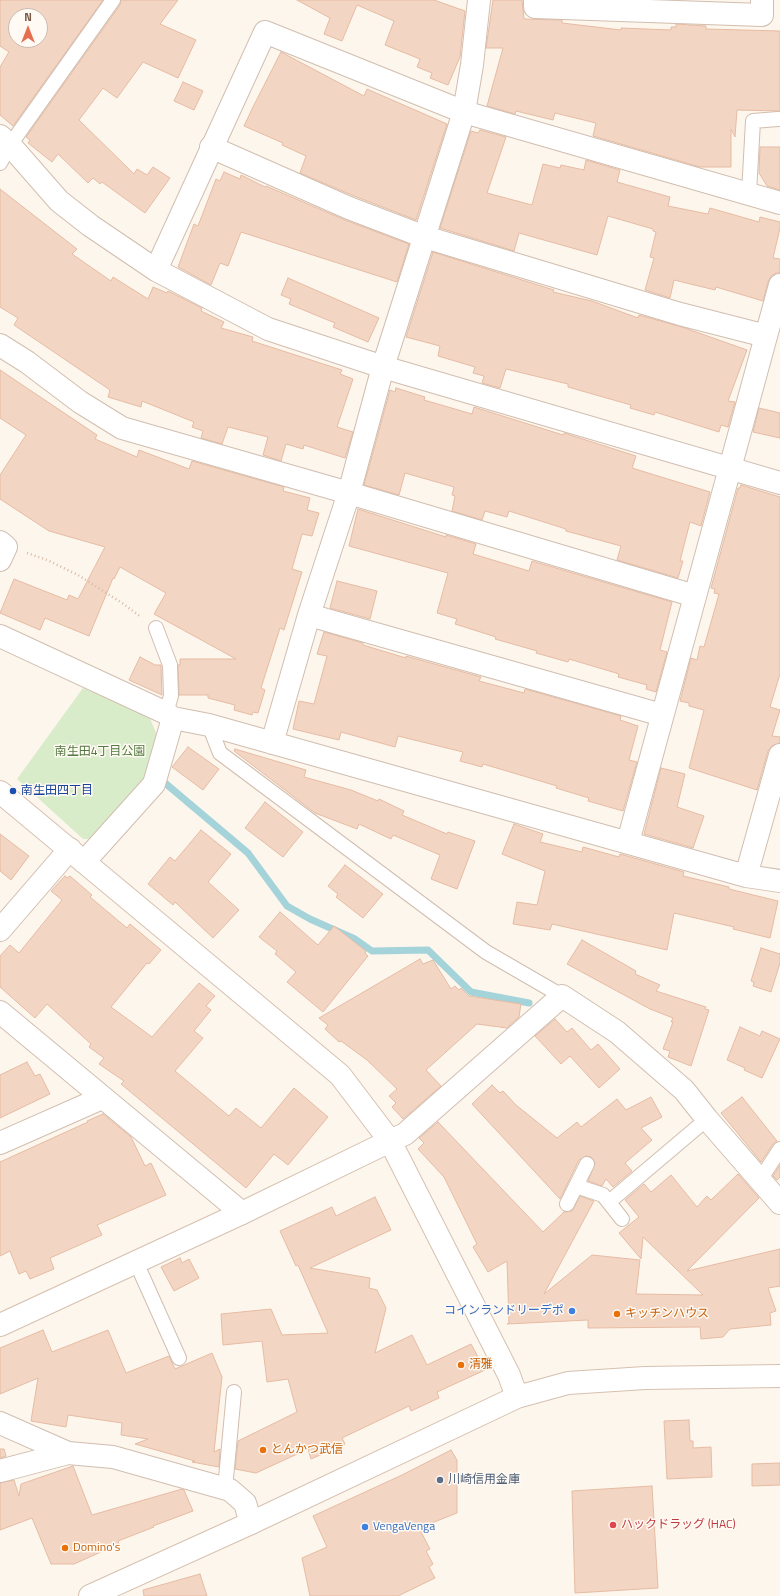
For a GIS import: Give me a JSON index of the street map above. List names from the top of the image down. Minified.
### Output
{"parks":["南生田4丁目公園"],"places":["南生田四丁目","コインランドリーデポ","キッチンハウス","清雅","とんかつ武信","川崎信用金庫","ハックドラッグ (HAC)","VengaVenga","Domino's"],"north":"top"}
